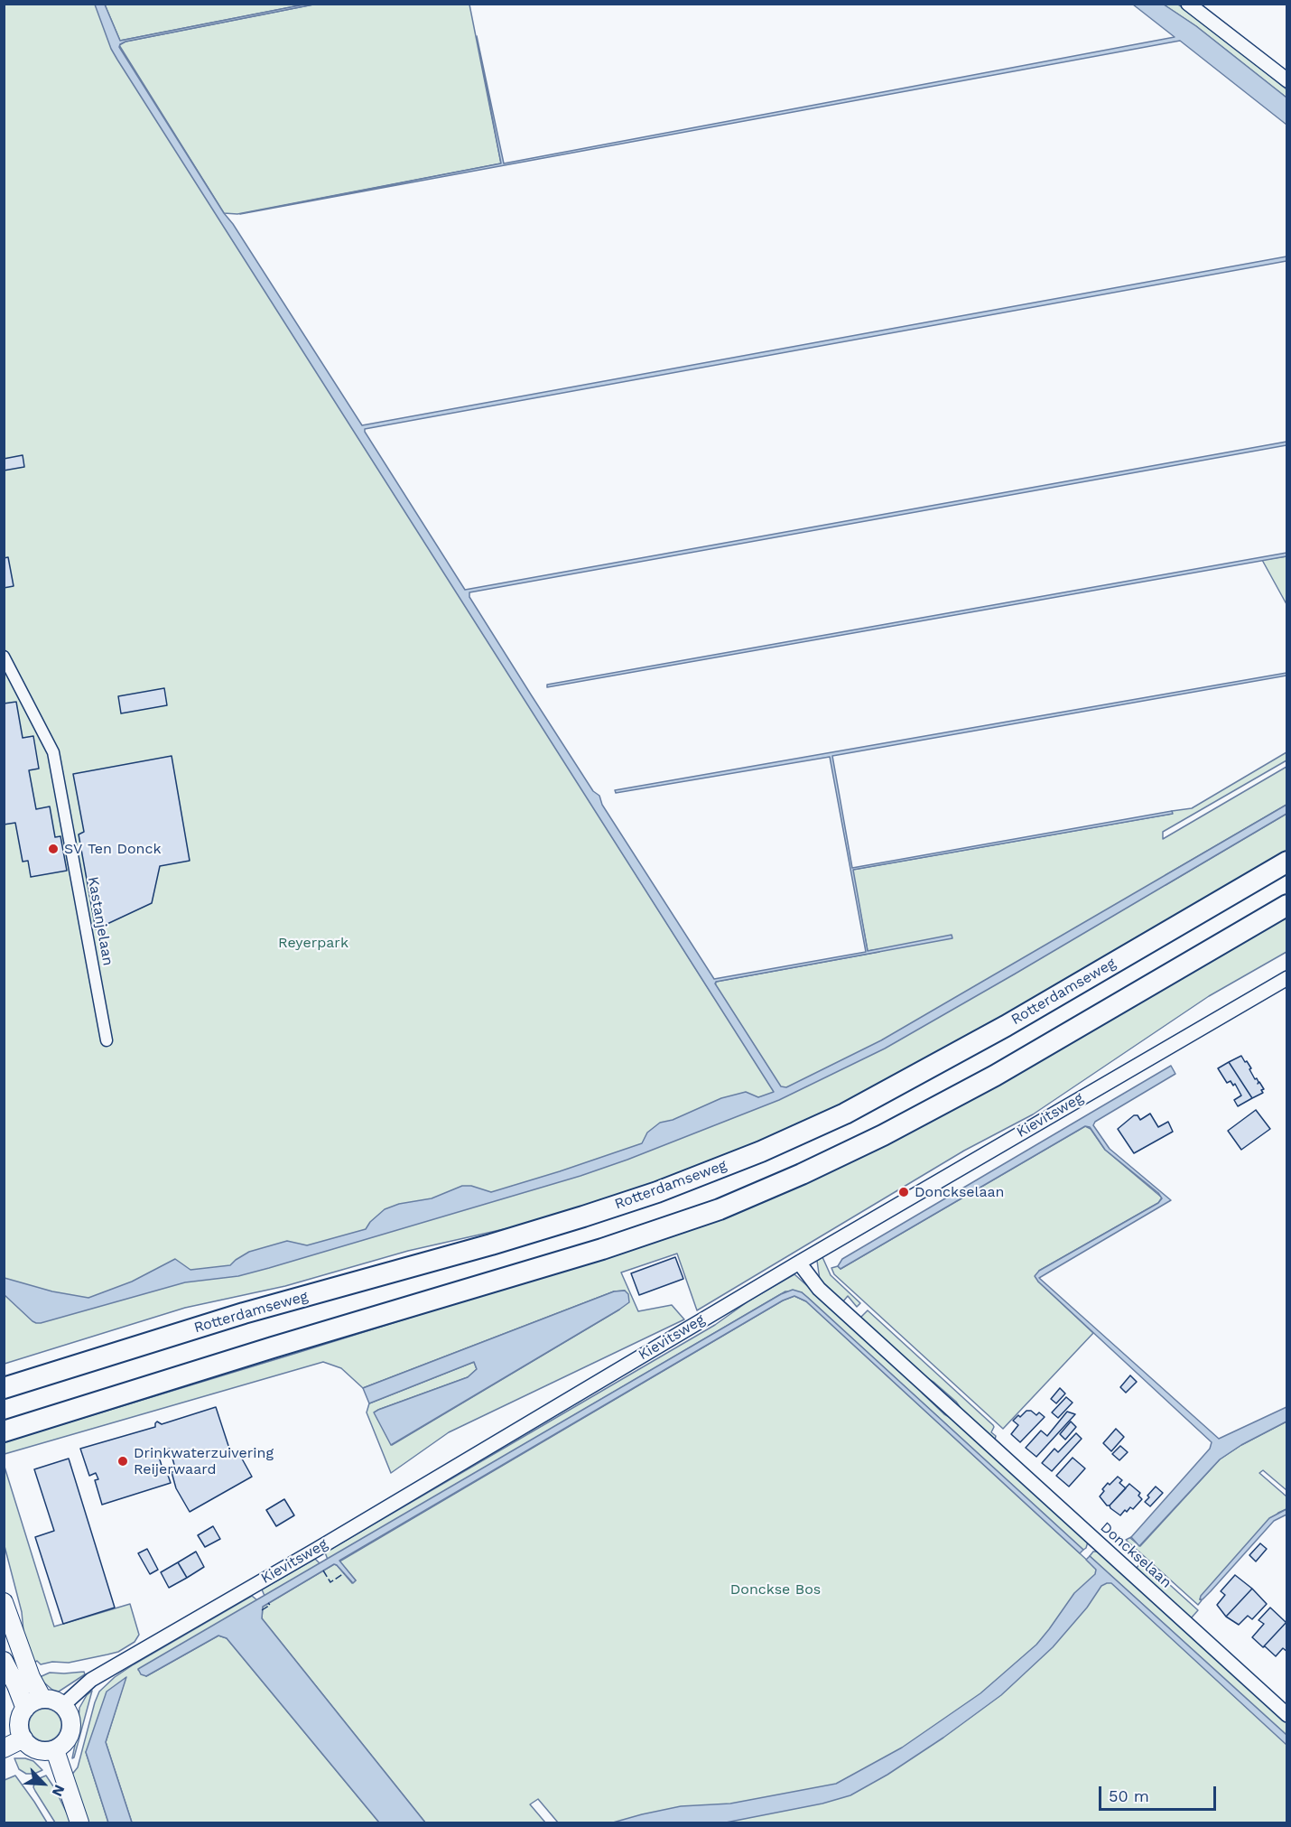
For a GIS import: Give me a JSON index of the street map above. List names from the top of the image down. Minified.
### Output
{"streets":{"main road":["Rotterdamseweg"],"street":["Kastanjelaan","Kievitsweg","Donckselaan"]},"crossings":[["Kievitsweg","Donckselaan"]],"parks":["Reyerpark","Donckse Bos"],"places":["SV Ten Donck","Donckselaan","Drinkwaterzuivering Reijerwaard"],"scale_bar":"50 m","north":"bottom right"}
